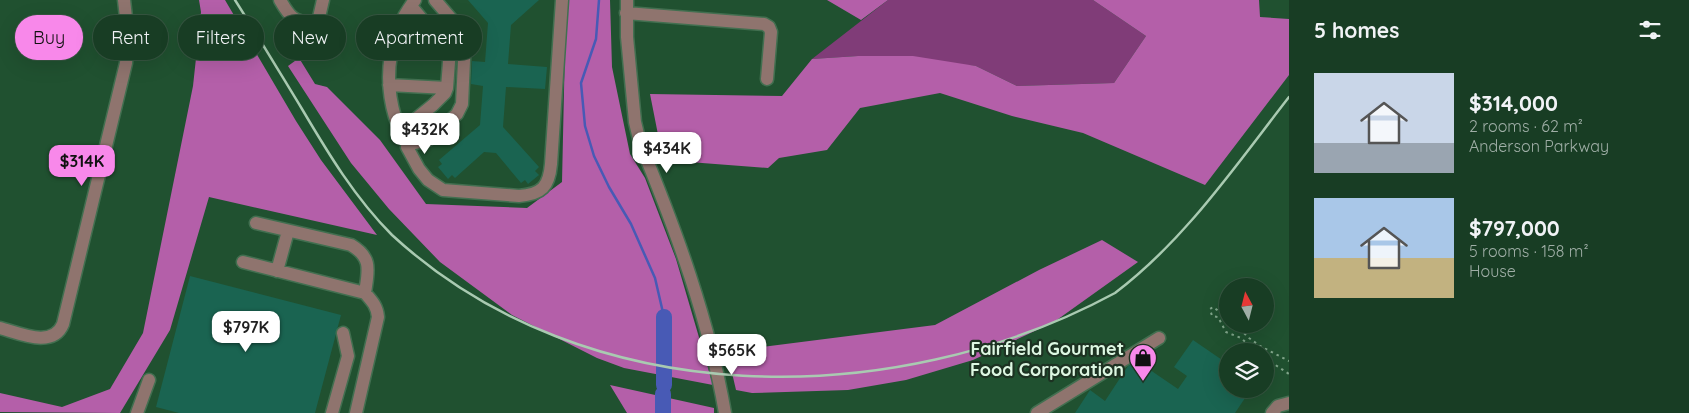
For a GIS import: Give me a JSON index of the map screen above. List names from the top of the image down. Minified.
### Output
{"places":{"shop":["Fairfield Gourmet Food Corporation"]},"north":"top","page":{"heading":"5 homes","chip":["Buy","Rent","Filters","New","Apartment"],"list":[{"name":"$314,000","note":"2 rooms · 62 m² · Anderson Parkway"},{"name":"$797,000","note":"5 rooms · 158 m² · House"}],"price":["$432K","$434K","$314K","$797K","$565K"]}}
